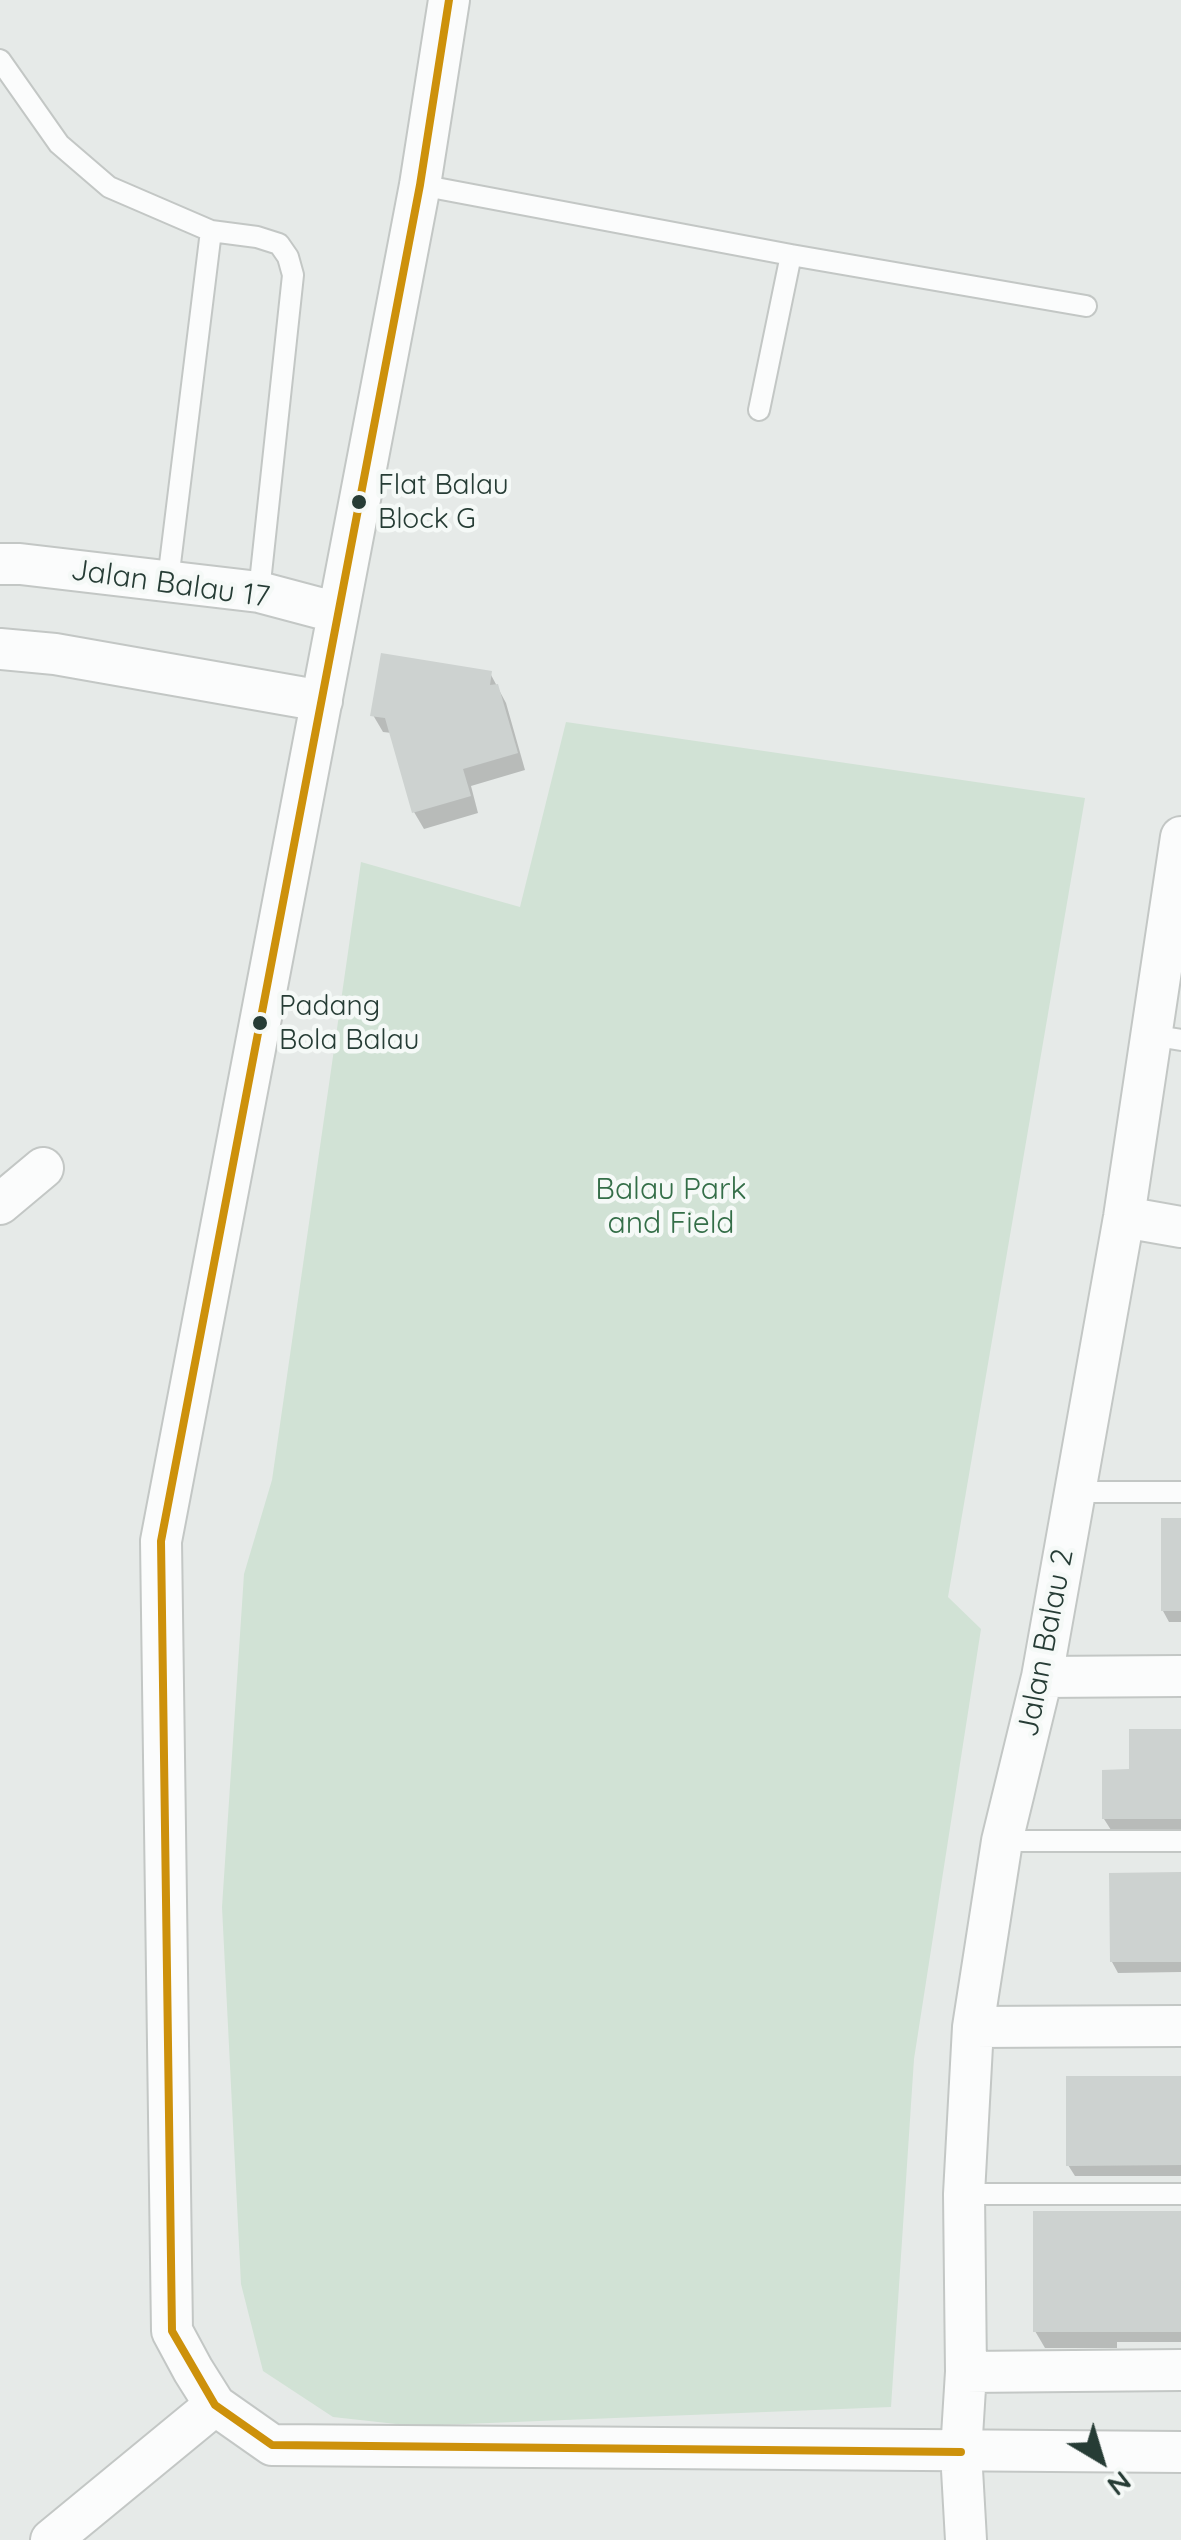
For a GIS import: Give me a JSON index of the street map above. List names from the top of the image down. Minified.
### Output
{"streets":{"street":["Jalan Balau 17","Jalan Balau 2"]},"parks":["Balau Park and Field"],"places":["Flat Balau Block G","Padang Bola Balau"],"north":"bottom right"}
